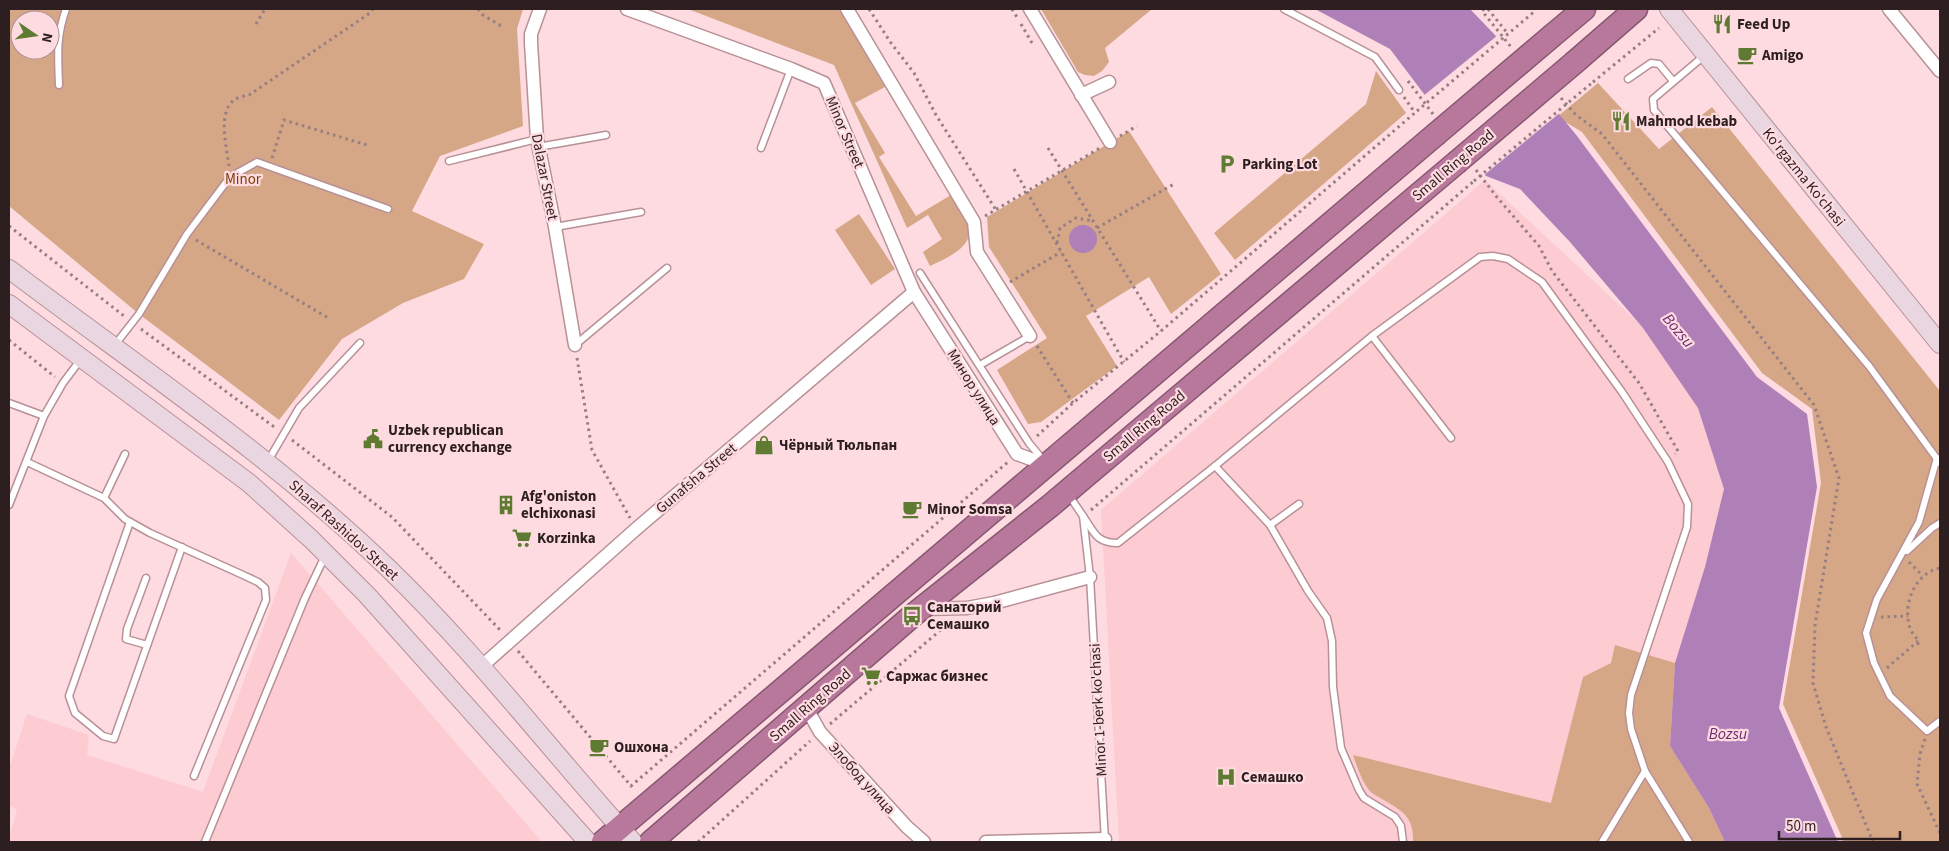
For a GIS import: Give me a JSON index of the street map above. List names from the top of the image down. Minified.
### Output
{"streets":{"highway":["Small Ring Road"],"main road":["Ko'rgazma Ko'chasi","Sharaf Rashidov Street"],"street":["Minor Street","Dalazar Street","Минор улица","Gunafsha Street","Элобод улица"],"lane":["Minor 1-berk ko'chasi"]},"crossings":[["Minor Street","Минор улица"],["Minor Street","Gunafsha Street"],["Small Ring Road","Минор улица"],["Small Ring Road","Sharaf Rashidov Street"],["Small Ring Road","Minor 1-berk ko'chasi"],["Small Ring Road","Элобод улица"],["Минор улица","Gunafsha Street"],["Gunafsha Street","Sharaf Rashidov Street"]],"water":["Bozsu"],"parks":["Minor"],"places":{"restaurant":["Feed Up","Mahmod kebab"],"cafe":["Amigo","Minor Somsa","Ошхона"],"parking":["Parking Lot"],"public building":["Uzbek republican currency exchange"],"shop":["Чёрный Тюльпан"],"building":["Afg'oniston elchixonasi"],"supermarket":["Korzinka","Саржас бизнес"],"bus stop":["Санаторий Семашко"],"hospital":["Семашко"]},"scale_bar":"50 m","north":"right"}
